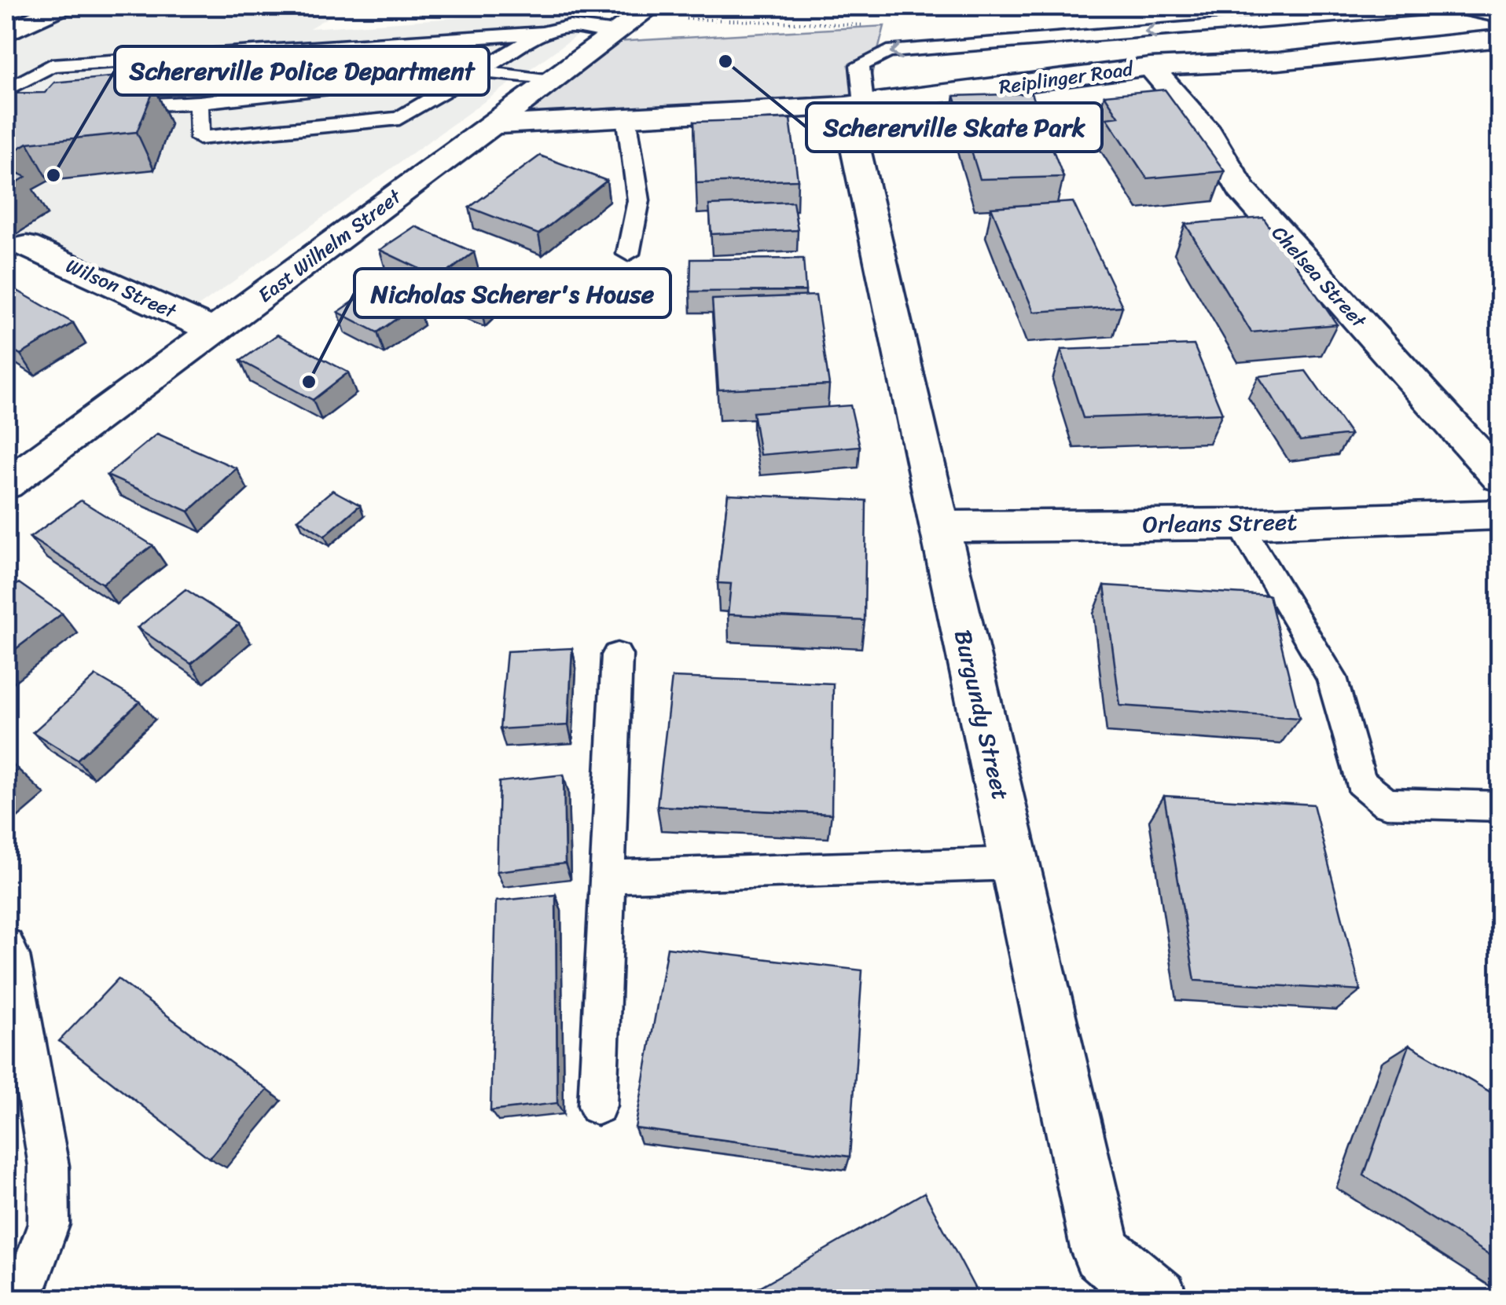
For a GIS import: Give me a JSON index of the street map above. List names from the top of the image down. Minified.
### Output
{"streets":{"street":["Reiplinger Road","East Wilhelm Street","Chelsea Street","Wilson Street","Orleans Street","Burgundy Street"]},"crossings":[["Reiplinger Road","East Wilhelm Street"],["Reiplinger Road","Chelsea Street"],["Reiplinger Road","Burgundy Street"],["East Wilhelm Street","Wilson Street"],["Orleans Street","Burgundy Street"]],"places":["Schererville Skate Park","Schererville Police Department","Nicholas Scherer's House"]}
